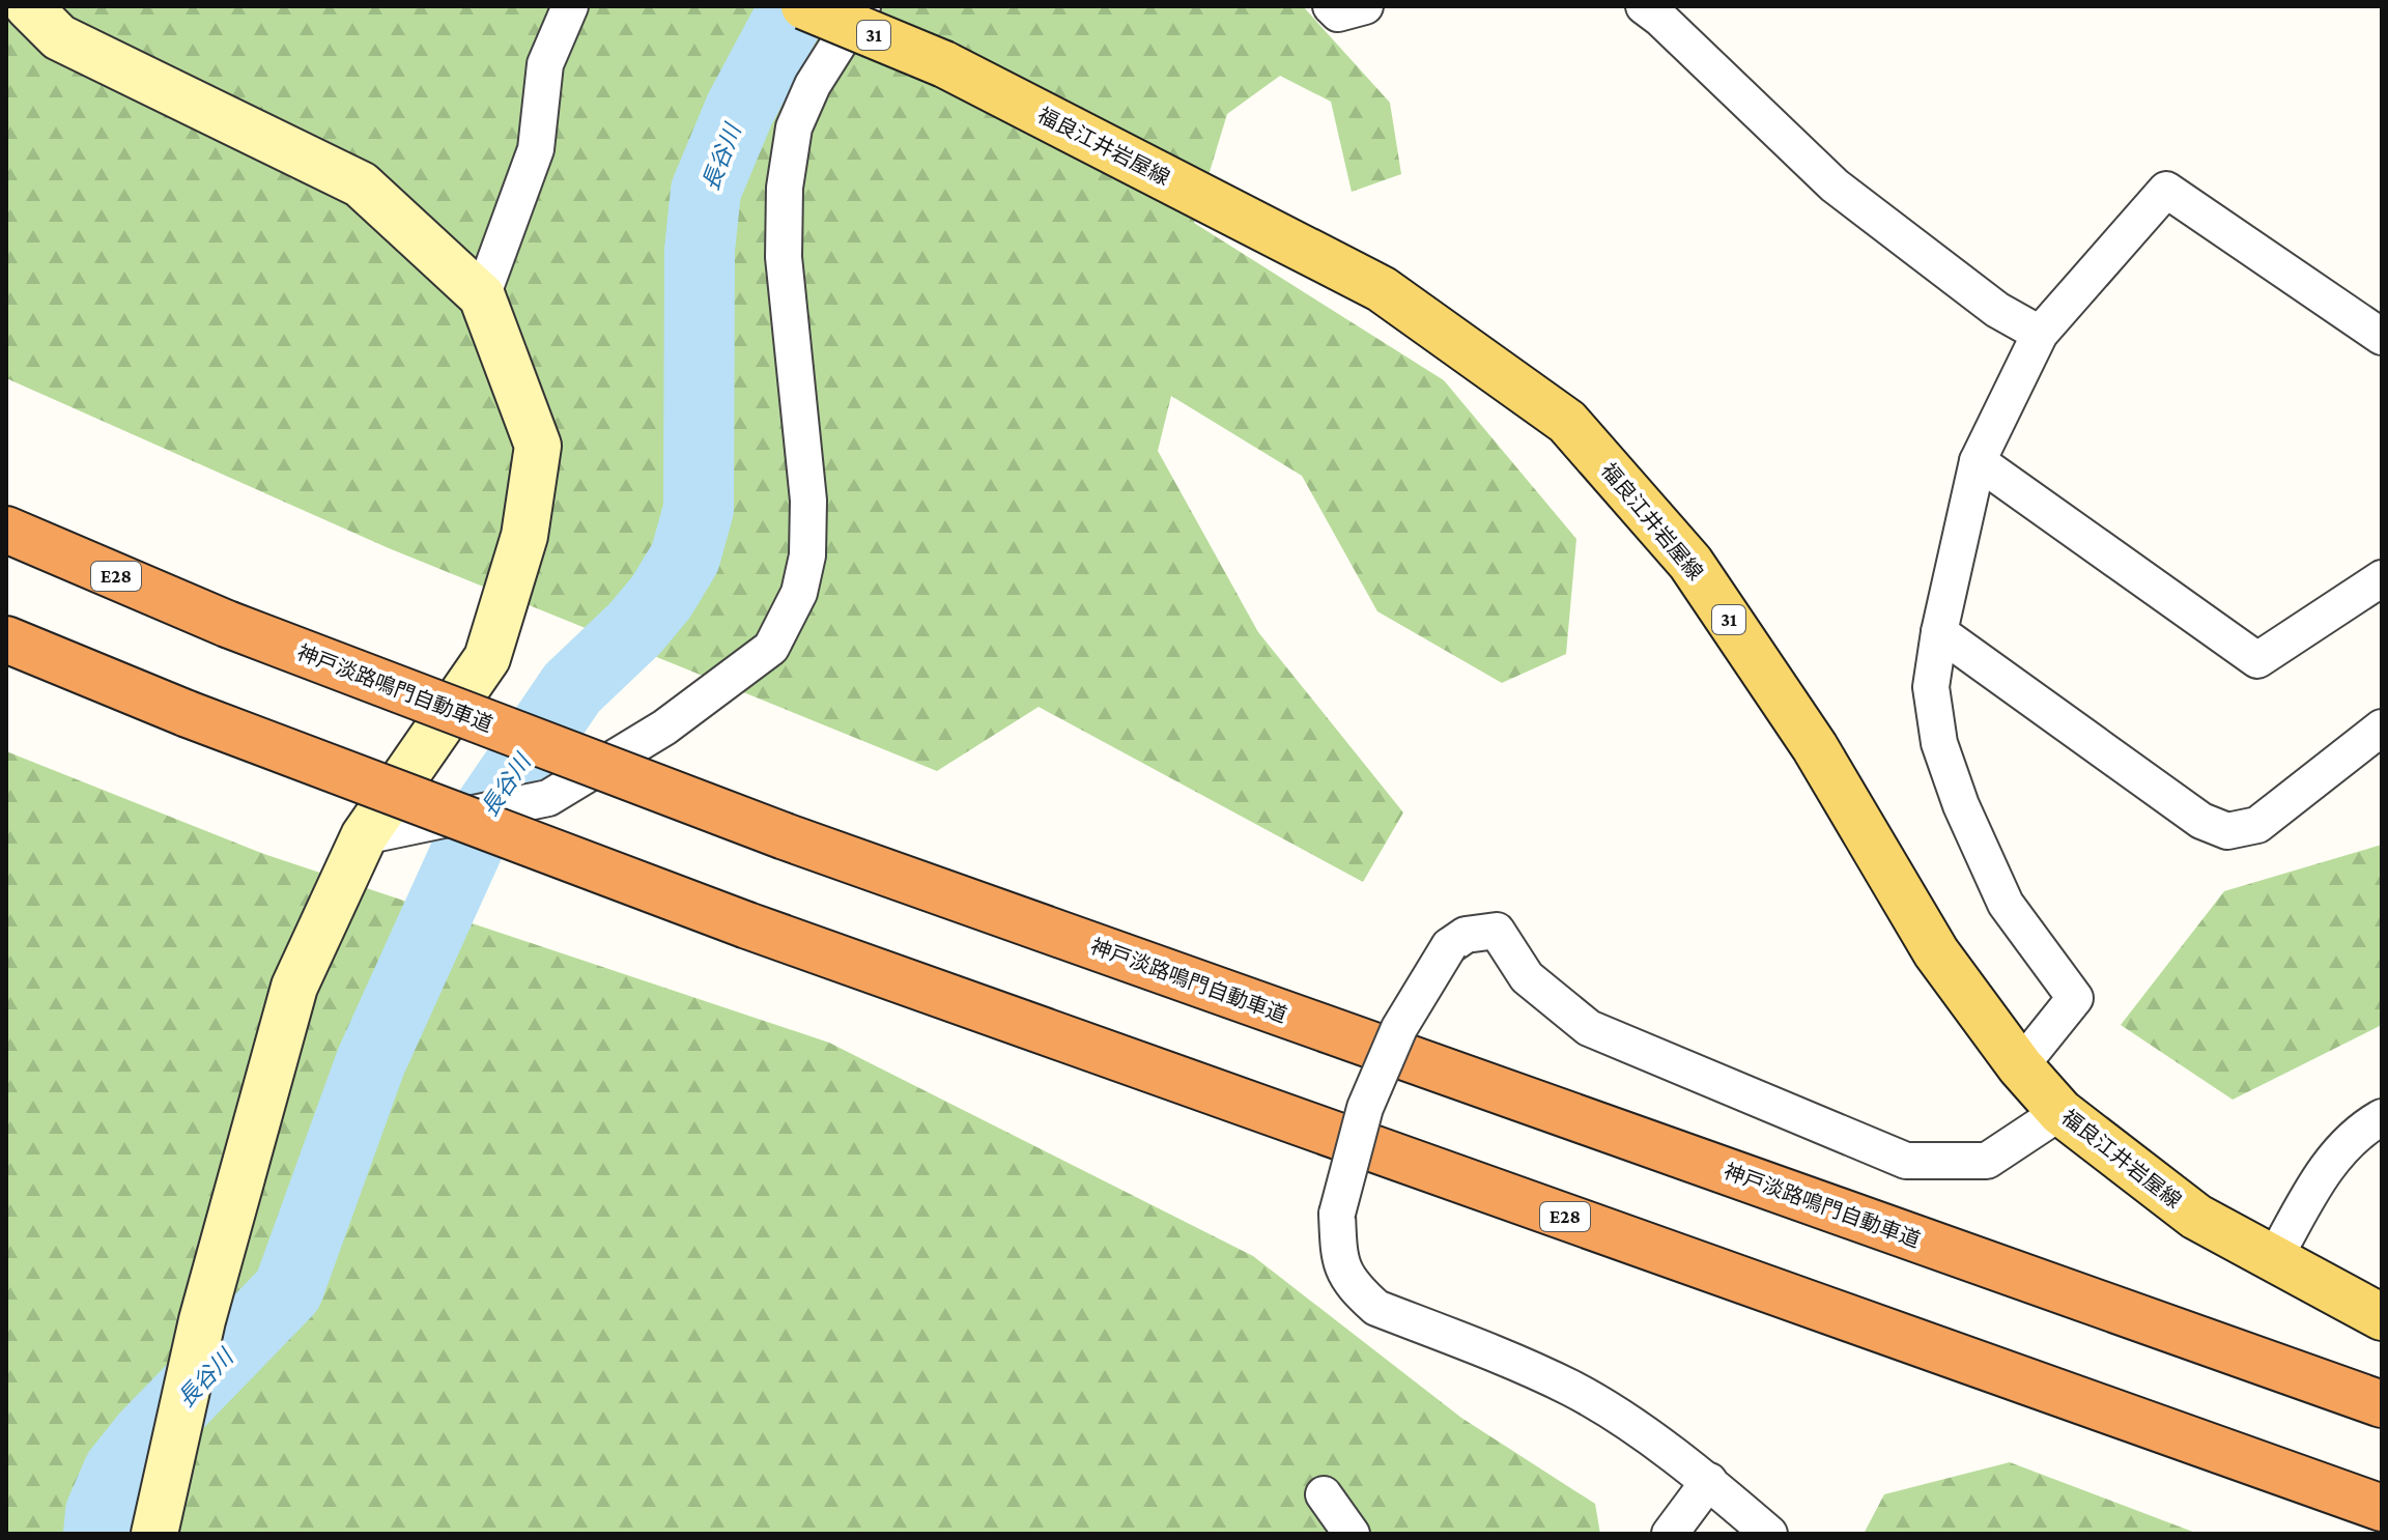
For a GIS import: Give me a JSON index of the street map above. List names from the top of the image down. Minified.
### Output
{"streets":{"highway":["E28","神戸淡路鳴門自動車道"],"main road":["31","福良江井岩屋線"]},"water":["長谷川"]}
